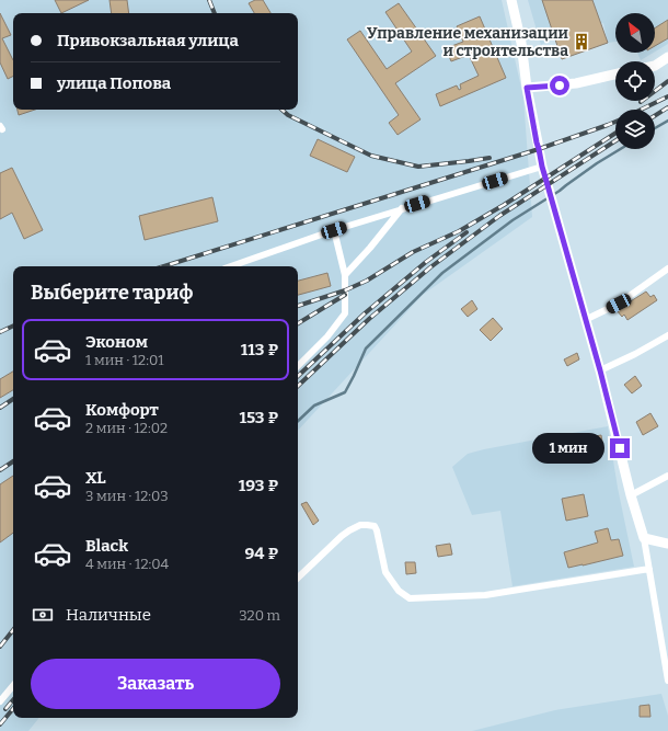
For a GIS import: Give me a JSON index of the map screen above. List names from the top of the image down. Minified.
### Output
{"places":{"building":["Управление механизации и строительства"]},"north":"top left","page":{"banner":["Привокзальная улица","улица Попова"],"heading":"Выберите тариф","list":[{"name":"Эконом","note":"1 мин · 12:01","value":"113 ₽"},{"name":"Комфорт","note":"2 мин · 12:02","value":"153 ₽"},{"name":"XL","note":"3 мин · 12:03","value":"193 ₽"},{"name":"Black","note":"4 мин · 12:04","value":"94 ₽"}],"bubble":"1 мин","pay":["Наличные","320 m"],"buttons":"Заказать"}}
